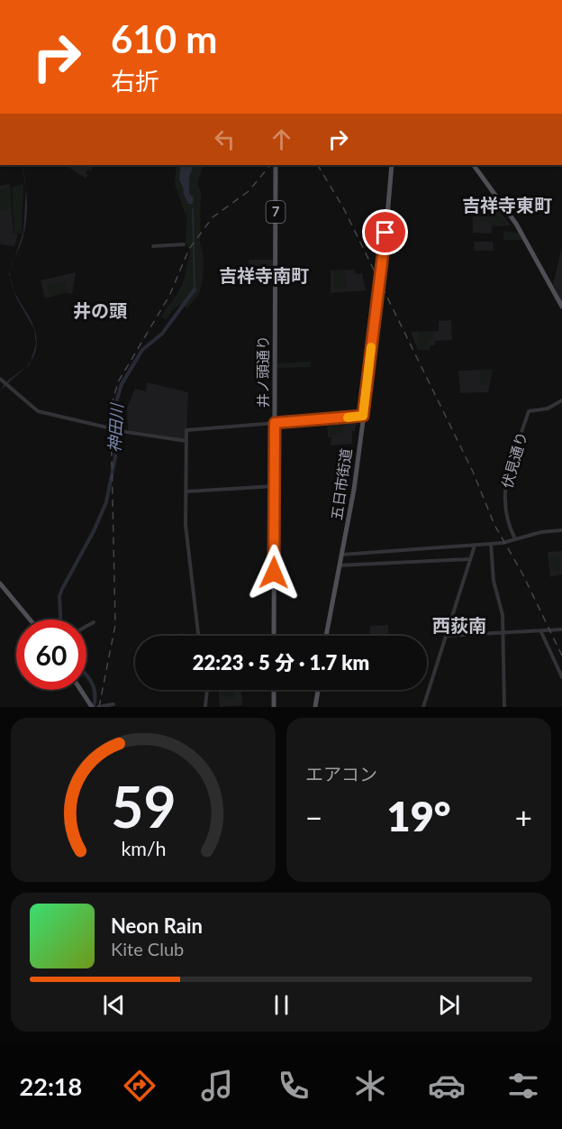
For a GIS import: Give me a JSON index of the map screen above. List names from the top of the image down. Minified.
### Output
{"streets":{"main road":["7","井ノ頭通り","五日市街道"],"street":["伏見通り"]},"districts":["吉祥寺東町","吉祥寺南町","井の頭","西荻南"],"water":["神田川"],"page":{"turn":["610 m","右折"],"limit":"60","trip":"22:23 · 5 分 · 1.7 km","tile":"エアコン","heat":["−","19°","+"],"song":["Neon Rain","Kite Club"],"tabs":"22:18","gauge":["59","km/h"]}}
